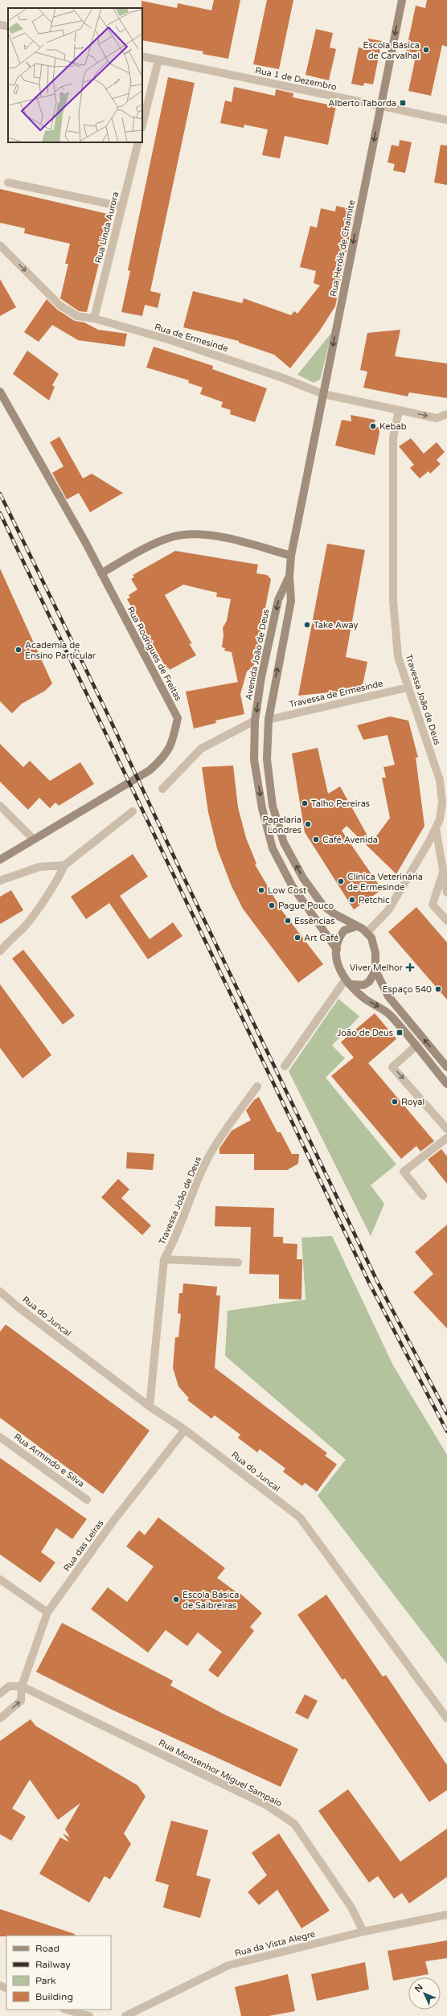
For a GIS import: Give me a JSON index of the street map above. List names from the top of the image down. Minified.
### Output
{"streets":{"main road":["Rua Heróis de Chaimite","Rua Rodrigues de Freitas","Avenida João de Deus"],"street":["Rua 1 de Dezembro","Rua Linda Aurora","Rua de Ermesinde","Travessa de Ermesinde","Travessa João de Deus","Rua do Juncal","Rua Armindo e Silva","Rua das Leiras","Rua Monsenhor Miguel Sampaio","Rua da Vista Alegre"]},"crossings":[["Rua 1 de Dezembro","Rua Heróis de Chaimite"],["Rua Linda Aurora","Rua de Ermesinde"],["Rua Heróis de Chaimite","Rua de Ermesinde"],["Rua Heróis de Chaimite","Avenida João de Deus"],["Rua de Ermesinde","Avenida João de Deus"],["Rua de Ermesinde","Travessa João de Deus"],["Avenida João de Deus","Travessa de Ermesinde"],["Avenida João de Deus","Travessa João de Deus"],["Travessa de Ermesinde","Travessa João de Deus"],["Travessa João de Deus","Rua do Juncal"],["Rua do Juncal","Rua das Leiras"],["Rua das Leiras","Rua Monsenhor Miguel Sampaio"],["Rua Monsenhor Miguel Sampaio","Rua da Vista Alegre"]],"one_way":["Rua Heróis de Chaimite"],"places":{"other":["Escola Básica de Carvalhal","Kebab","Take Away","Academia de Ensino Particular","Talho Pereiras","Papelaria Londres","Café Avenida","Clínica Veterinária de Ermesinde","Low Cost","Petchic","Pague Pouco","Essências","Art Café","Espaço 540","Royal","Escola Básica de Saibreiras"],"transit":["Alberto Taborda","João de Deus"],"health":["Viver Melhor"]},"legend":["Road","Railway","Park","Building"],"north":"top left"}
